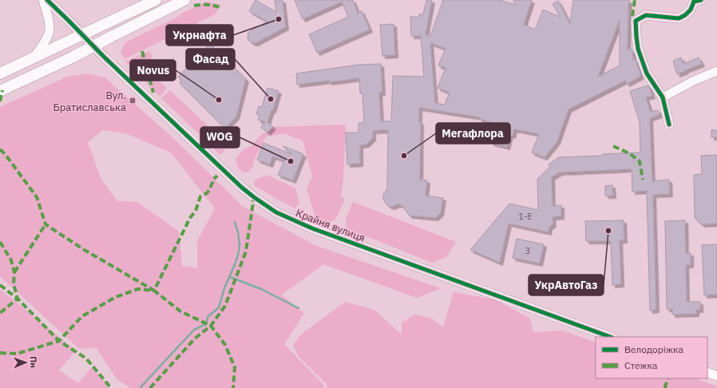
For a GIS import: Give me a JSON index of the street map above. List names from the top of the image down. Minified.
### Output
{"streets":{"street":["Крайня вулиця"]},"places":{"other":["Укрнафта","Фасад","Novus","Мегафлора","WOG","УкрАвтоГаз"],"transit":["Вул. Братиславська"]},"house_numbers":["1-Е","3"],"legend":["Велодоріжка","Стежка"],"north":"right"}
